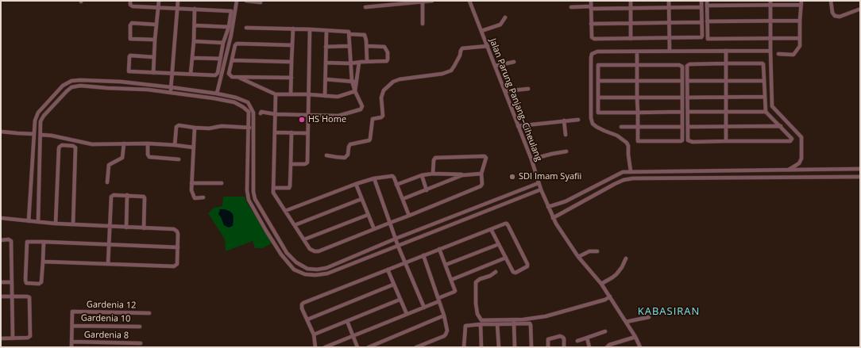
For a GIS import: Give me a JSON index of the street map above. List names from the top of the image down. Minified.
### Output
{"streets":{"street":["Jalan Parung Panjang–Ciheulang","Gardenia 12","Gardenia 10","Gardenia 8"]},"crossings":[["Gardenia 12","Gardenia 10"]],"districts":["KABASIRAN"],"places":["HS Home","SDI Imam Syafii"]}
